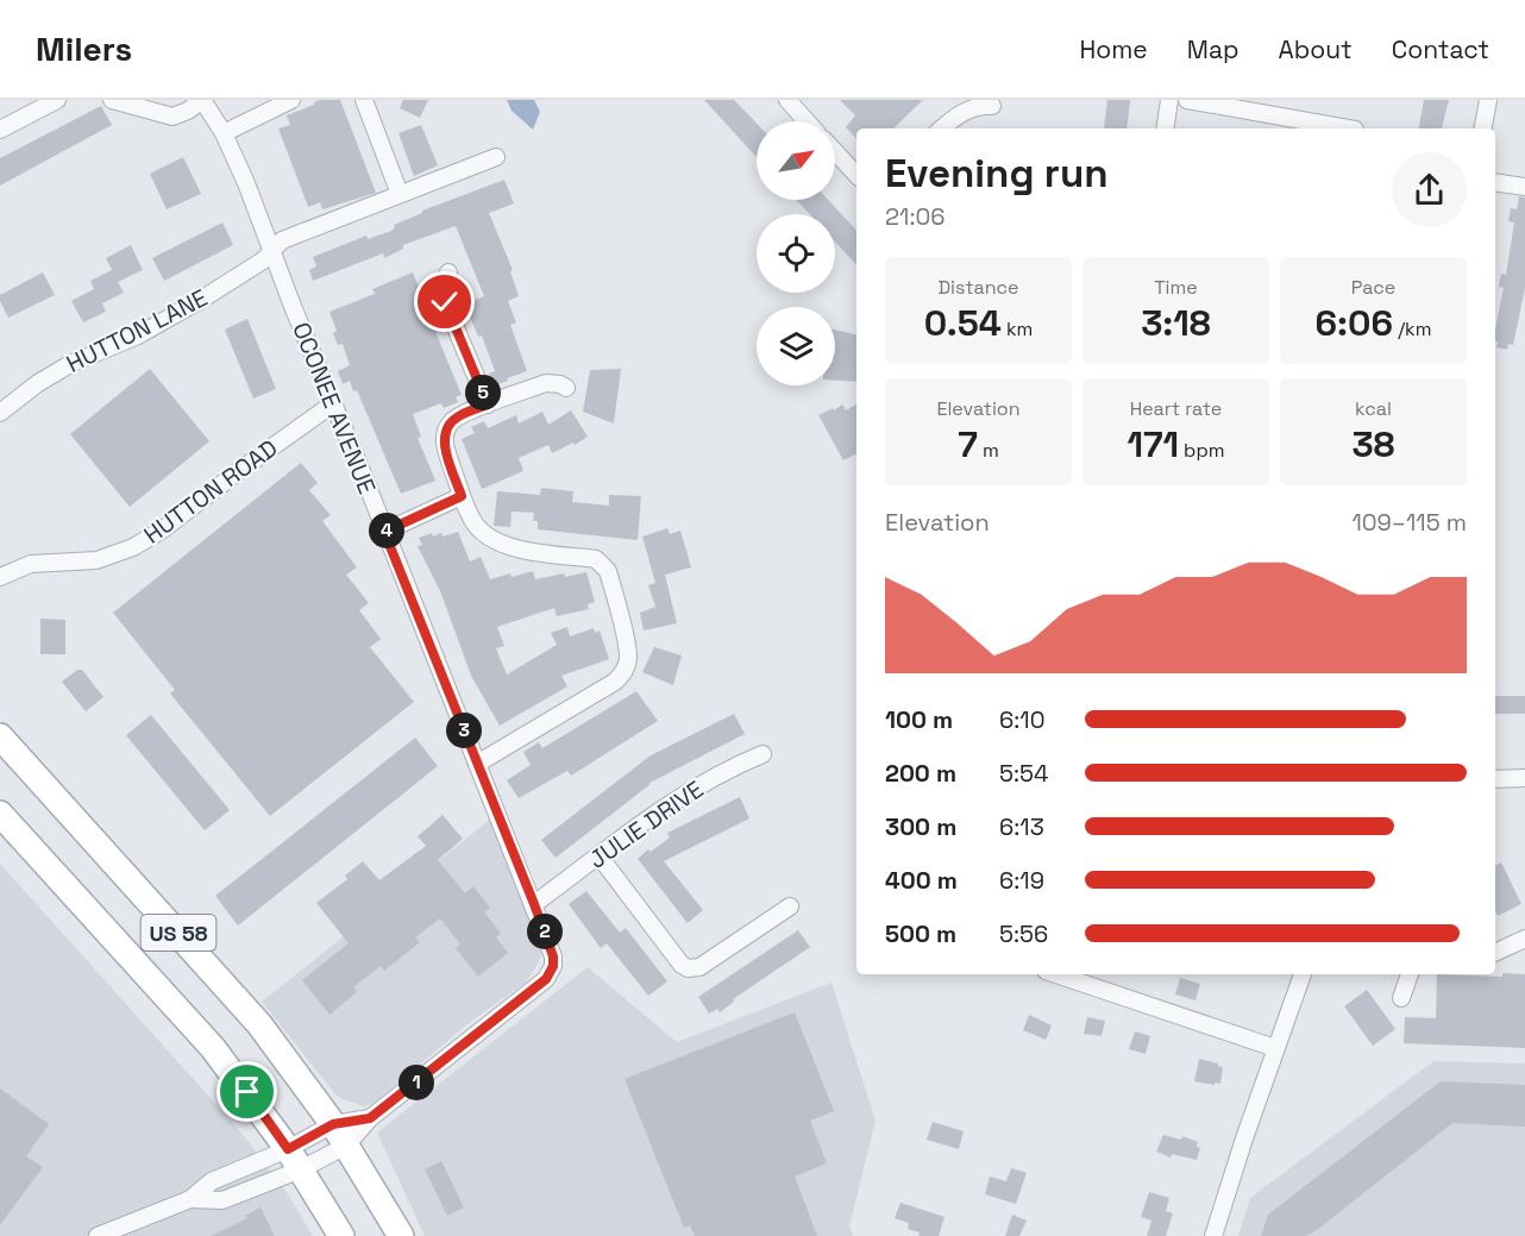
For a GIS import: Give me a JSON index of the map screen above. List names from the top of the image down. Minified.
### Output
{"streets":{"main road":["US 58"],"street":["HUTTON LANE","OCONEE AVENUE","HUTTON ROAD","JULIE DRIVE"]},"crossings":[["HUTTON LANE","OCONEE AVENUE"],["OCONEE AVENUE","HUTTON ROAD"],["OCONEE AVENUE","JULIE DRIVE"]],"north":"top right","page":{"header":"Milers","nav":["Home","Map","About","Contact"],"heading":["Evening run","21:06"],"stats":[["Distance","0.54 km"],["Time","3:18"],["Pace","6:06 /km"],["Elevation","7 m"],["Heart rate","171 bpm"],["kcal","38"]],"pins":["5","4","3","2","1"],"chart":["Elevation","109–115 m"],"list":[{"name":"100 m","note":"6:10"},{"name":"200 m","note":"5:54"},{"name":"300 m","note":"6:13"},{"name":"400 m","note":"6:19"},{"name":"500 m","note":"5:56"}]}}
